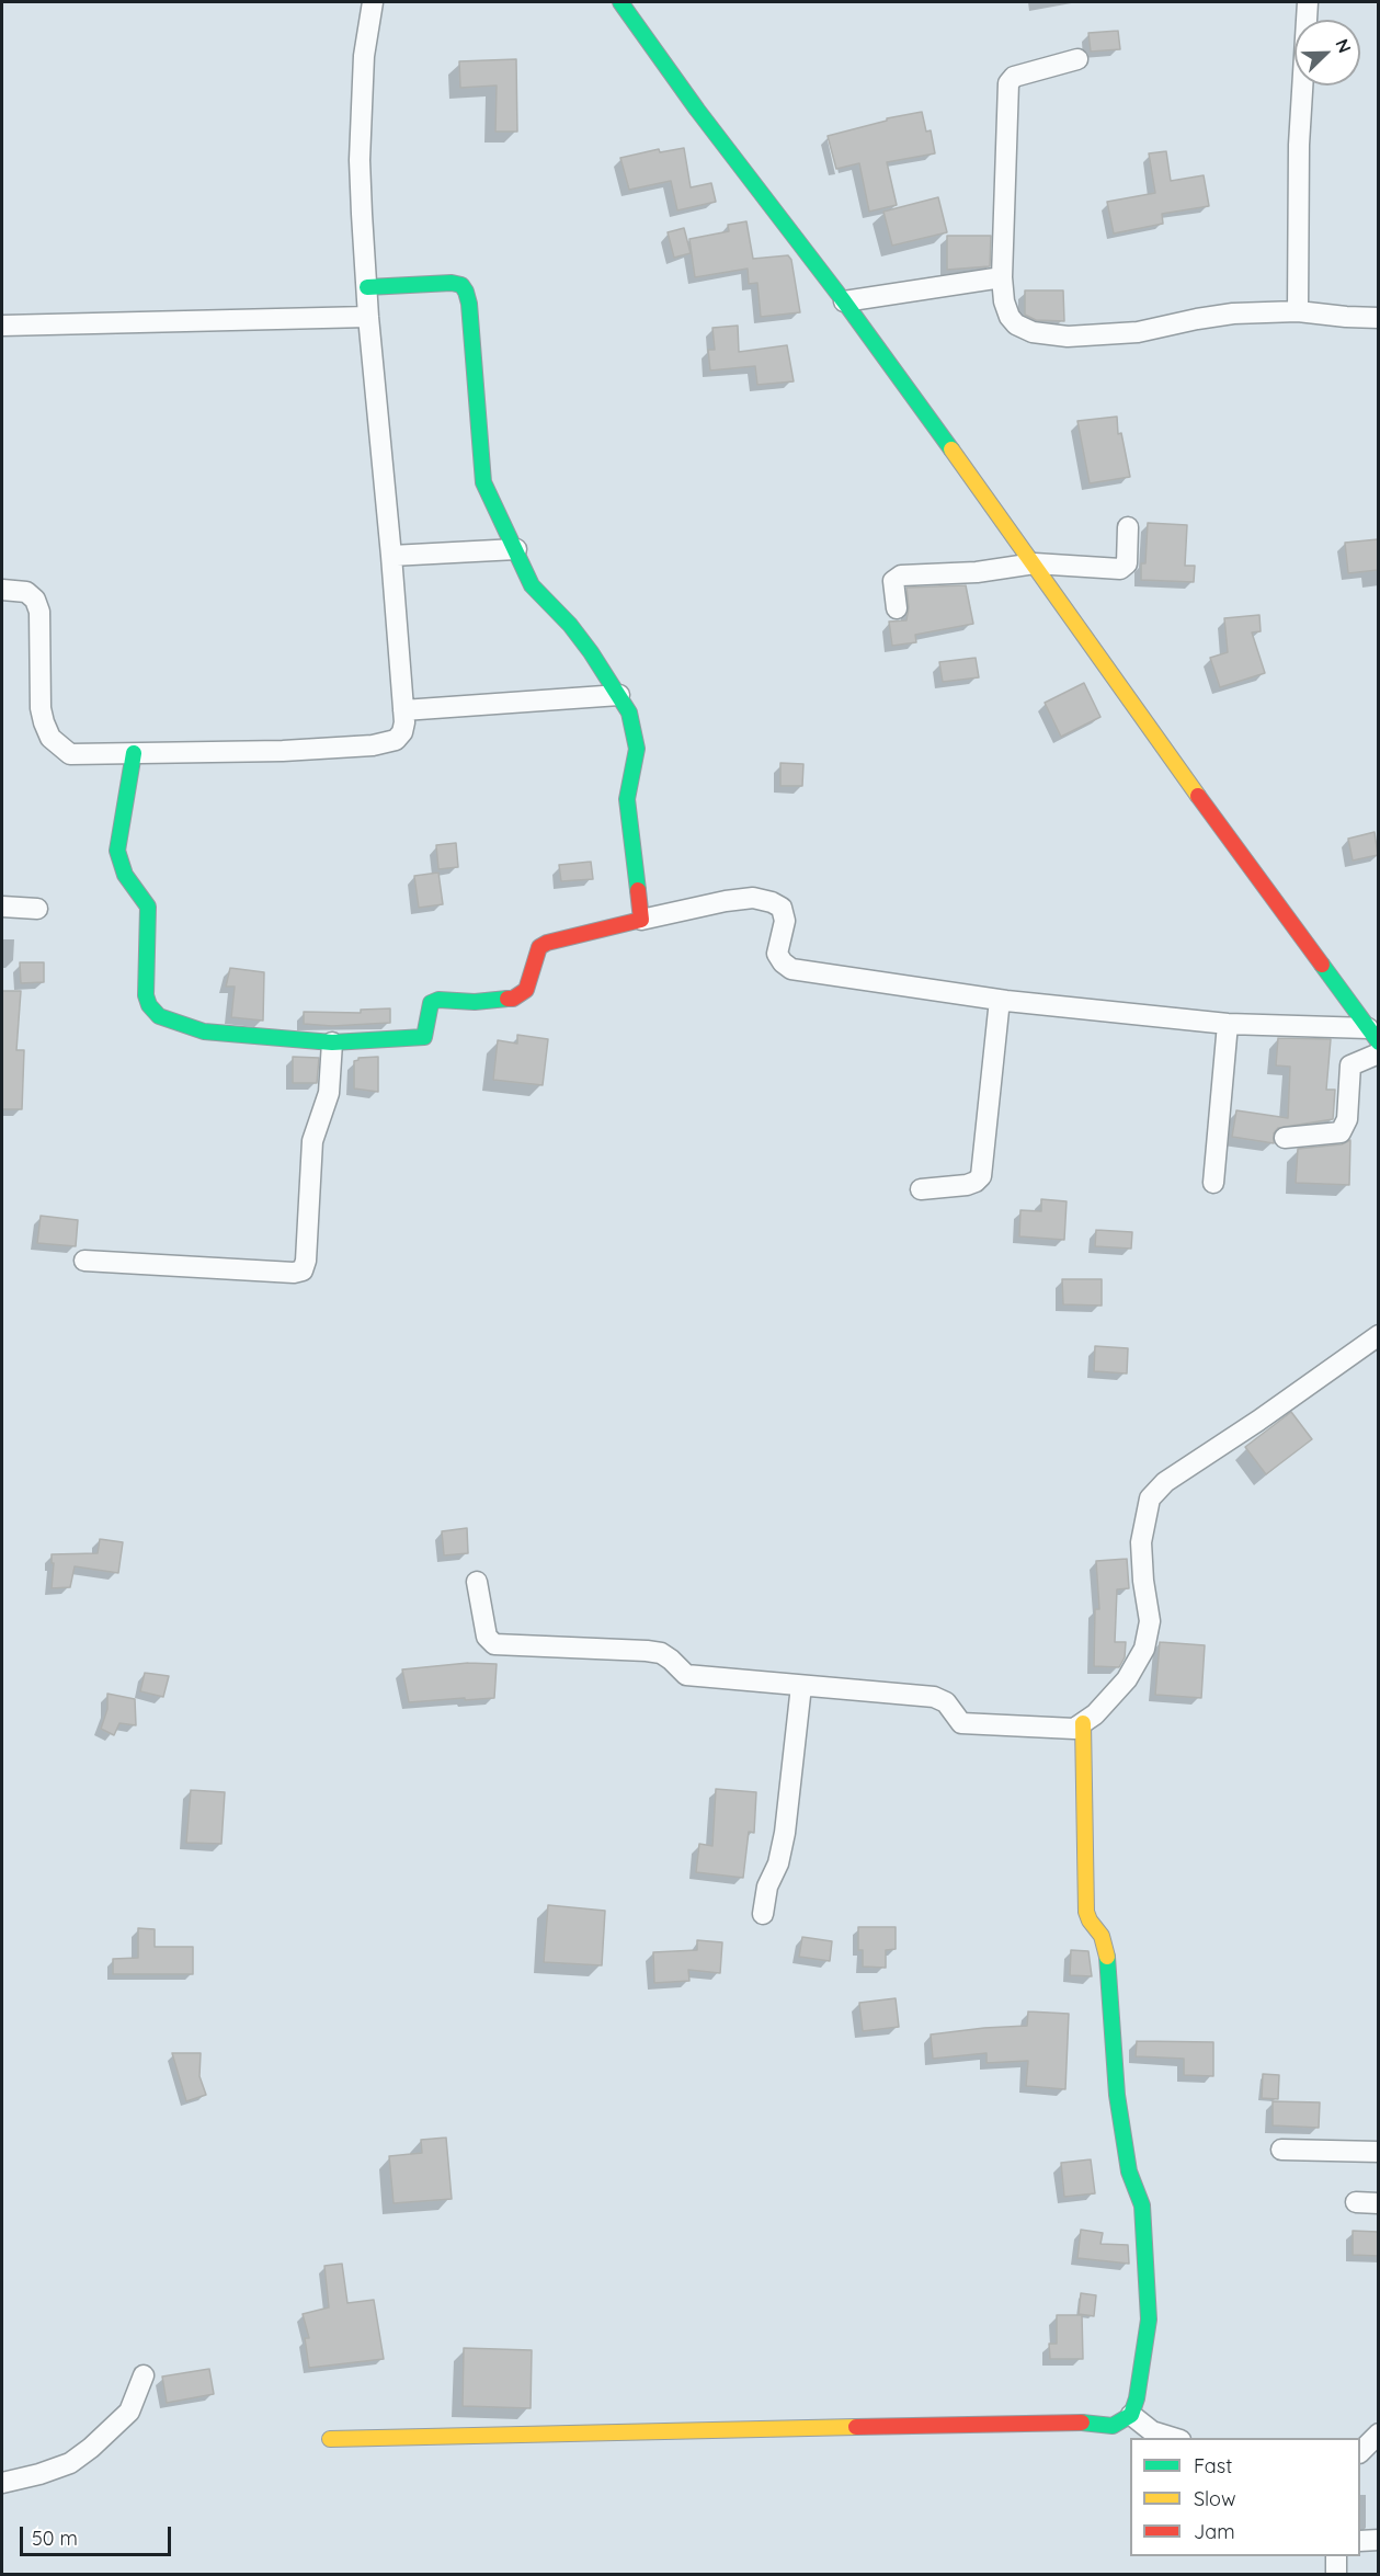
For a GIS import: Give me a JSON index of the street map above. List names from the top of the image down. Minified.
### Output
{"legend":["Fast","Slow","Jam"],"scale_bar":"50 m","north":"top right"}
